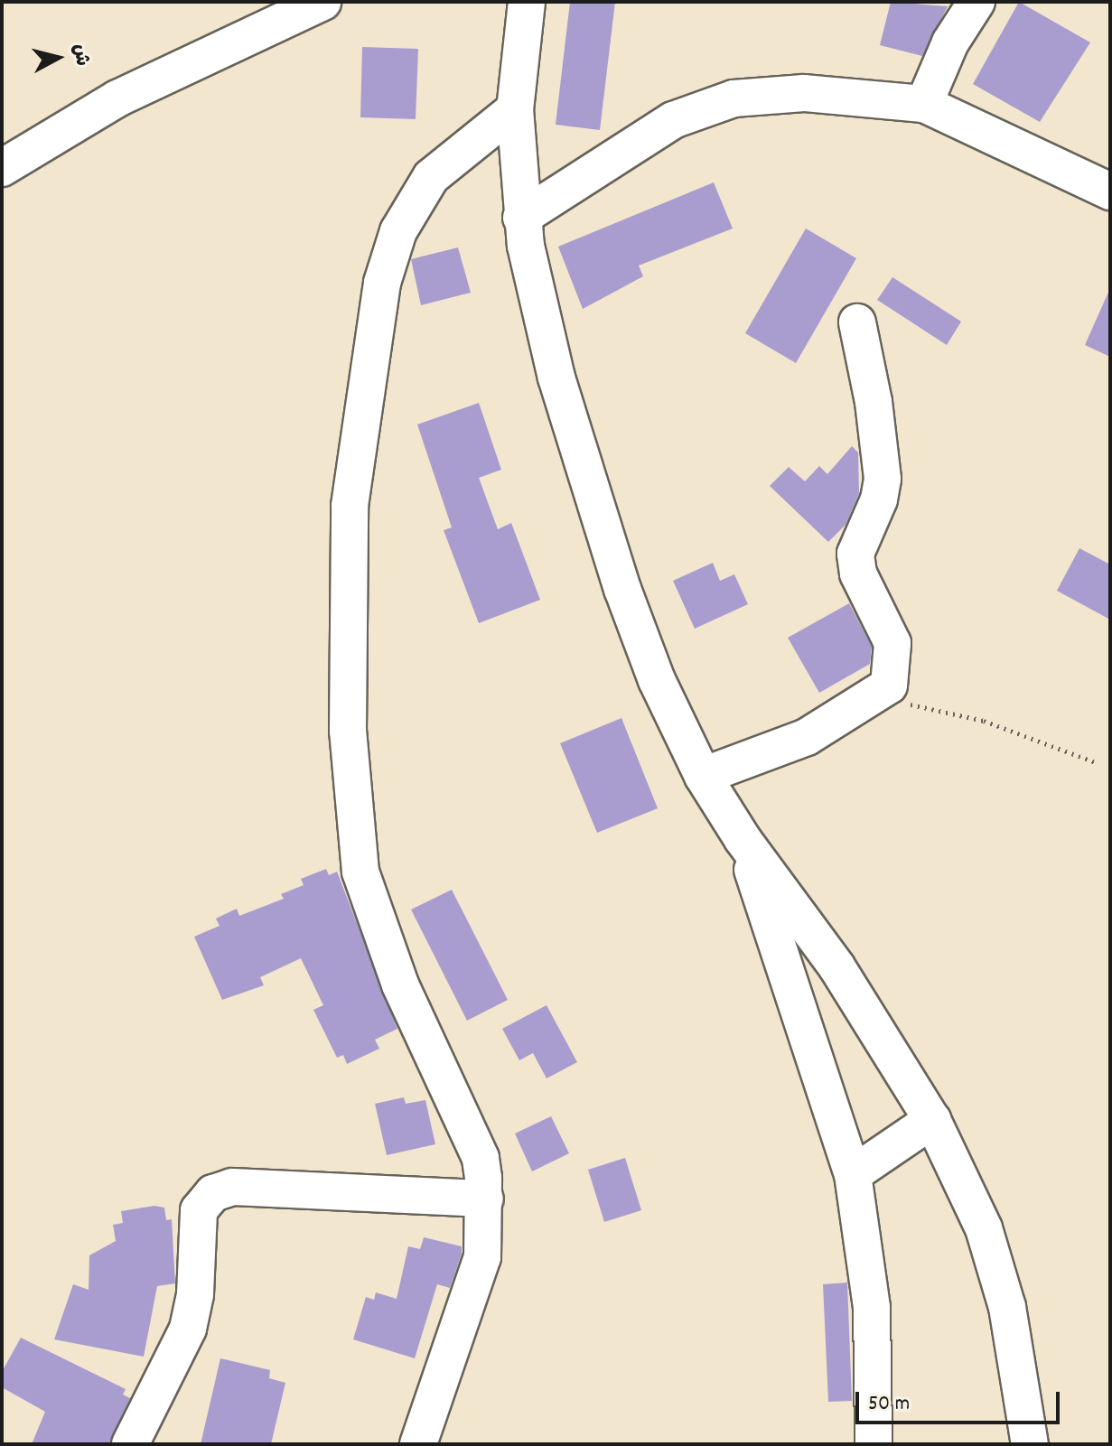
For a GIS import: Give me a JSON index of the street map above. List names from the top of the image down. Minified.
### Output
{"scale_bar":"50 m","north":"right"}
